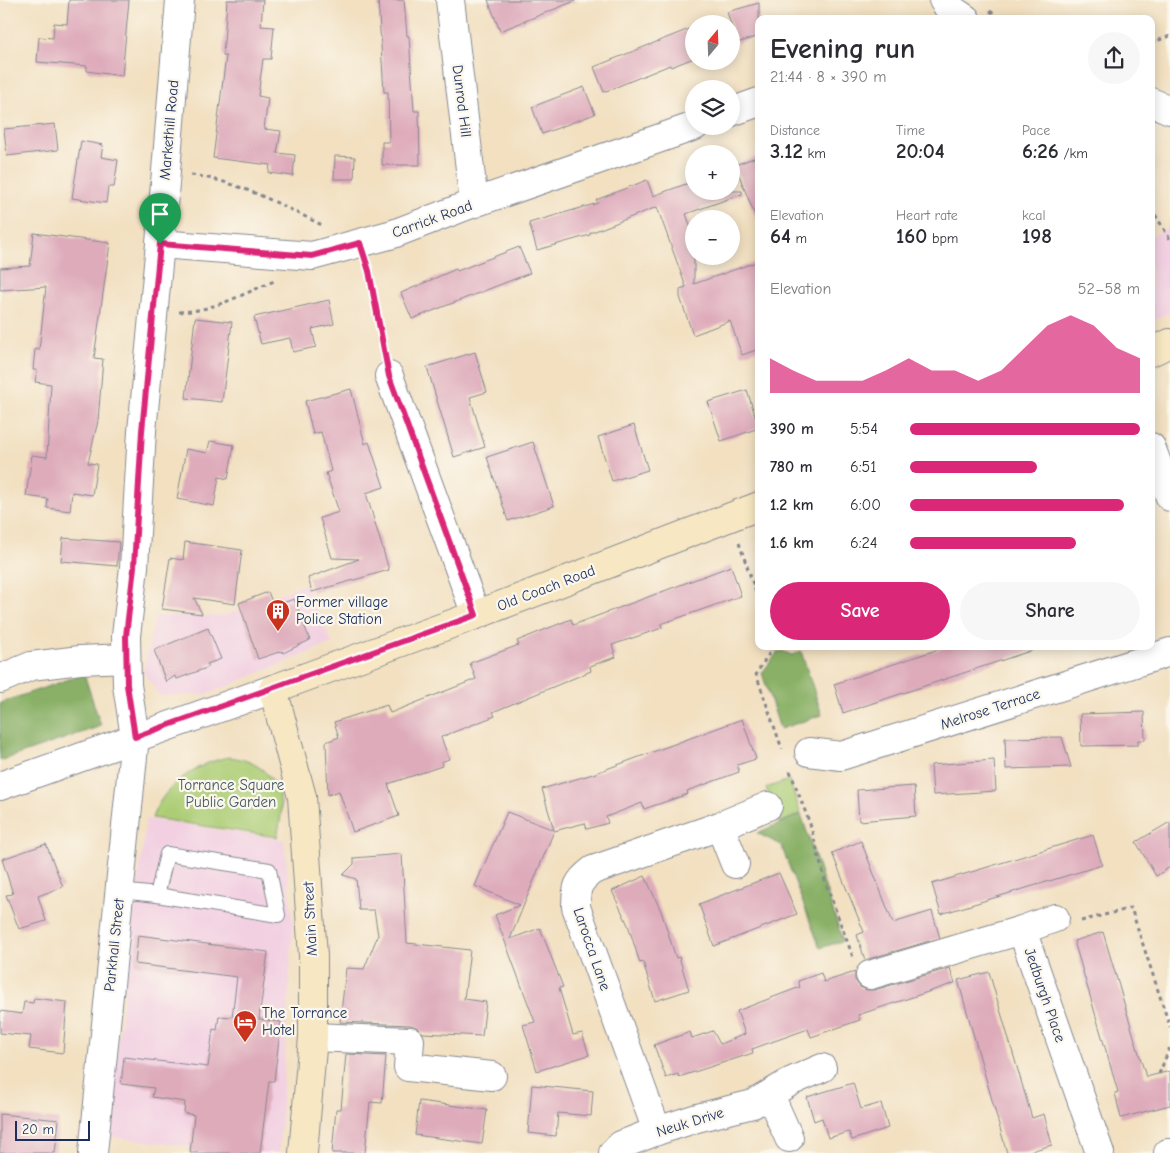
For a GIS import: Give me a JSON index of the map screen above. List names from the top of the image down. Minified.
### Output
{"streets":{"street":["Dunrod Hill","Markethill Road","Carrick Road","Old Coach Road","Melrose Terrace","Main Street","Parkhall Street","Larocca Lane","Jedburgh Place","Neuk Drive"]},"crossings":[["Dunrod Hill","Carrick Road"],["Markethill Road","Carrick Road"],["Markethill Road","Old Coach Road"],["Markethill Road","Parkhall Street"],["Old Coach Road","Main Street"],["Old Coach Road","Parkhall Street"],["Larocca Lane","Neuk Drive"]],"parks":["Torrance Square Public Garden"],"places":{"building":["Former village Police Station"],"hotel":["The Torrance Hotel"]},"scale_bar":"20 m","north":"top","page":{"map_buttons":["+","−"],"heading":["Evening run","21:44 · 8 × 390 m"],"stats":[["Distance","3.12 km"],["Time","20:04"],["Pace","6:26 /km"],["Elevation","64 m"],["Heart rate","160 bpm"],["kcal","198"]],"chart":["Elevation","52–58 m"],"list":[{"name":"390 m","note":"5:54"},{"name":"780 m","note":"6:51"},{"name":"1.2 km","note":"6:00"},{"name":"1.6 km","note":"6:24"}],"buttons":["Save","Share"],"scale":"20 m"}}
